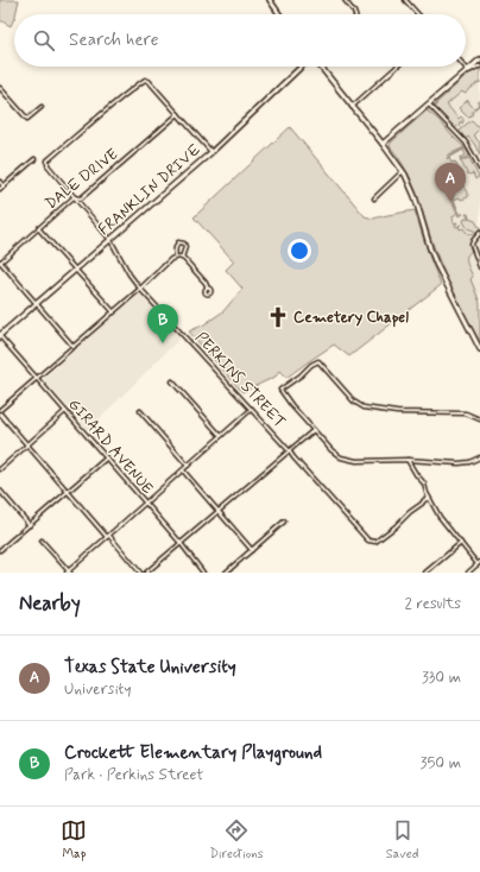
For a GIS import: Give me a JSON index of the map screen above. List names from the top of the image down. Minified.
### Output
{"streets":{"street":["DALE DRIVE","FRANKLIN DRIVE","PERKINS STREET","GIRARD AVENUE"]},"crossings":[["DALE DRIVE","PERKINS STREET"],["FRANKLIN DRIVE","PERKINS STREET"],["FRANKLIN DRIVE","GIRARD AVENUE"]],"places":{"church":["Cemetery Chapel"]},"page":{"search":"Search here","pins":["A","B"],"heading":["Nearby","2 results"],"list":[{"mark":"A","name":"Texas State University","note":"University","value":"330 m"},{"mark":"B","name":"Crockett Elementary Playground","note":"Park · Perkins Street","value":"350 m"}],"nav":["Map","Directions","Saved"]}}
